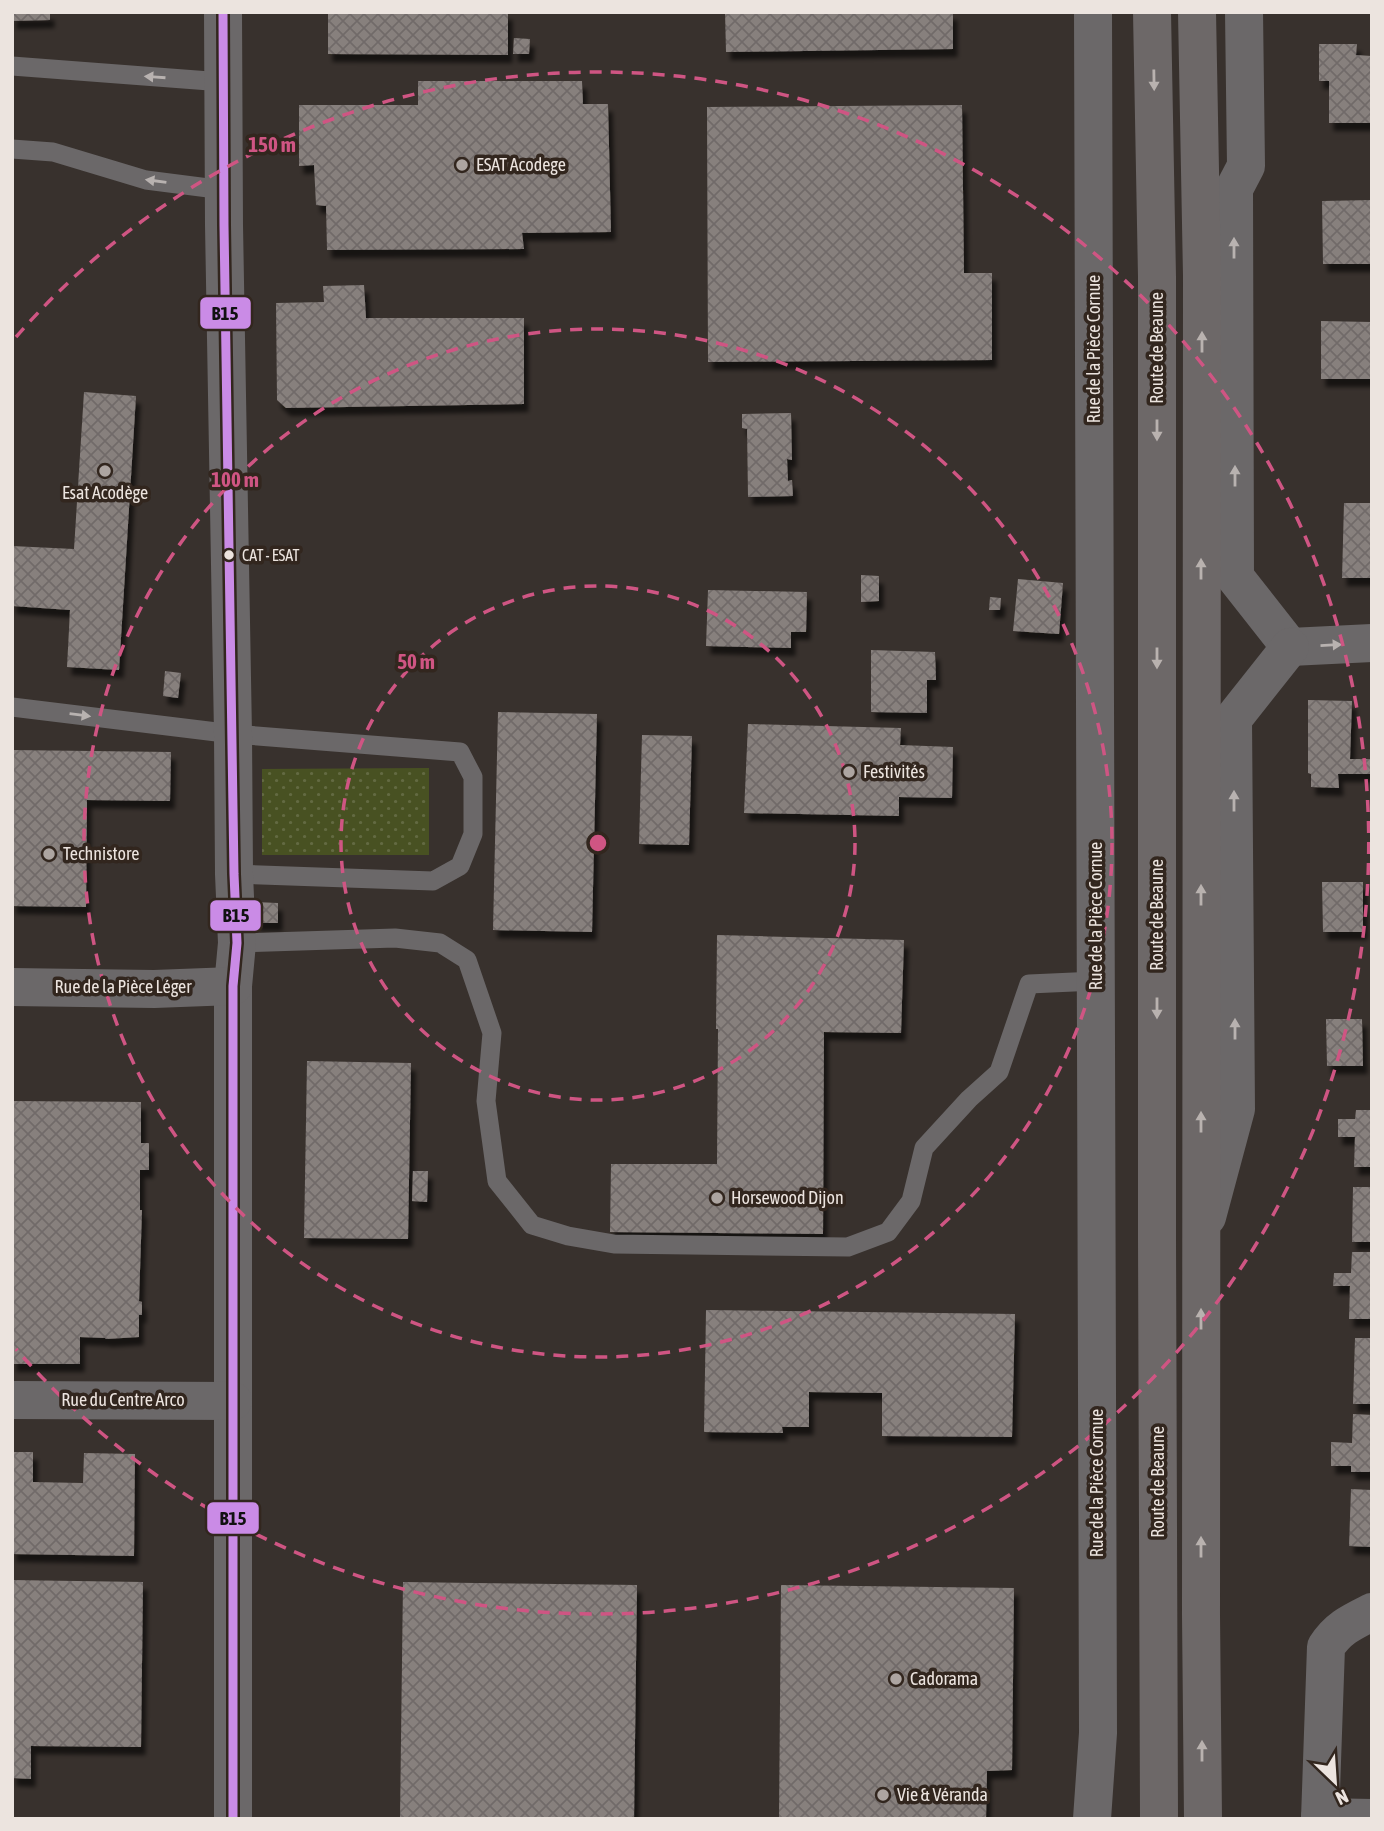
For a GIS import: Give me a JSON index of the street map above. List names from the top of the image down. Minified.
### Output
{"streets":{"main road":["Route de Beaune"],"street":["Rue de la Pièce Cornue","Rue de la Pièce Léger","Rue du Centre Arco"]},"places":["ESAT Acodege","Esat Acodège","CAT - ESAT","Festivités","Technistore","Horsewood Dijon","Cadorama","Vie & Véranda"],"lines":["transit line B15"],"north":"bottom right","rings":["150 m","100 m","50 m"]}
